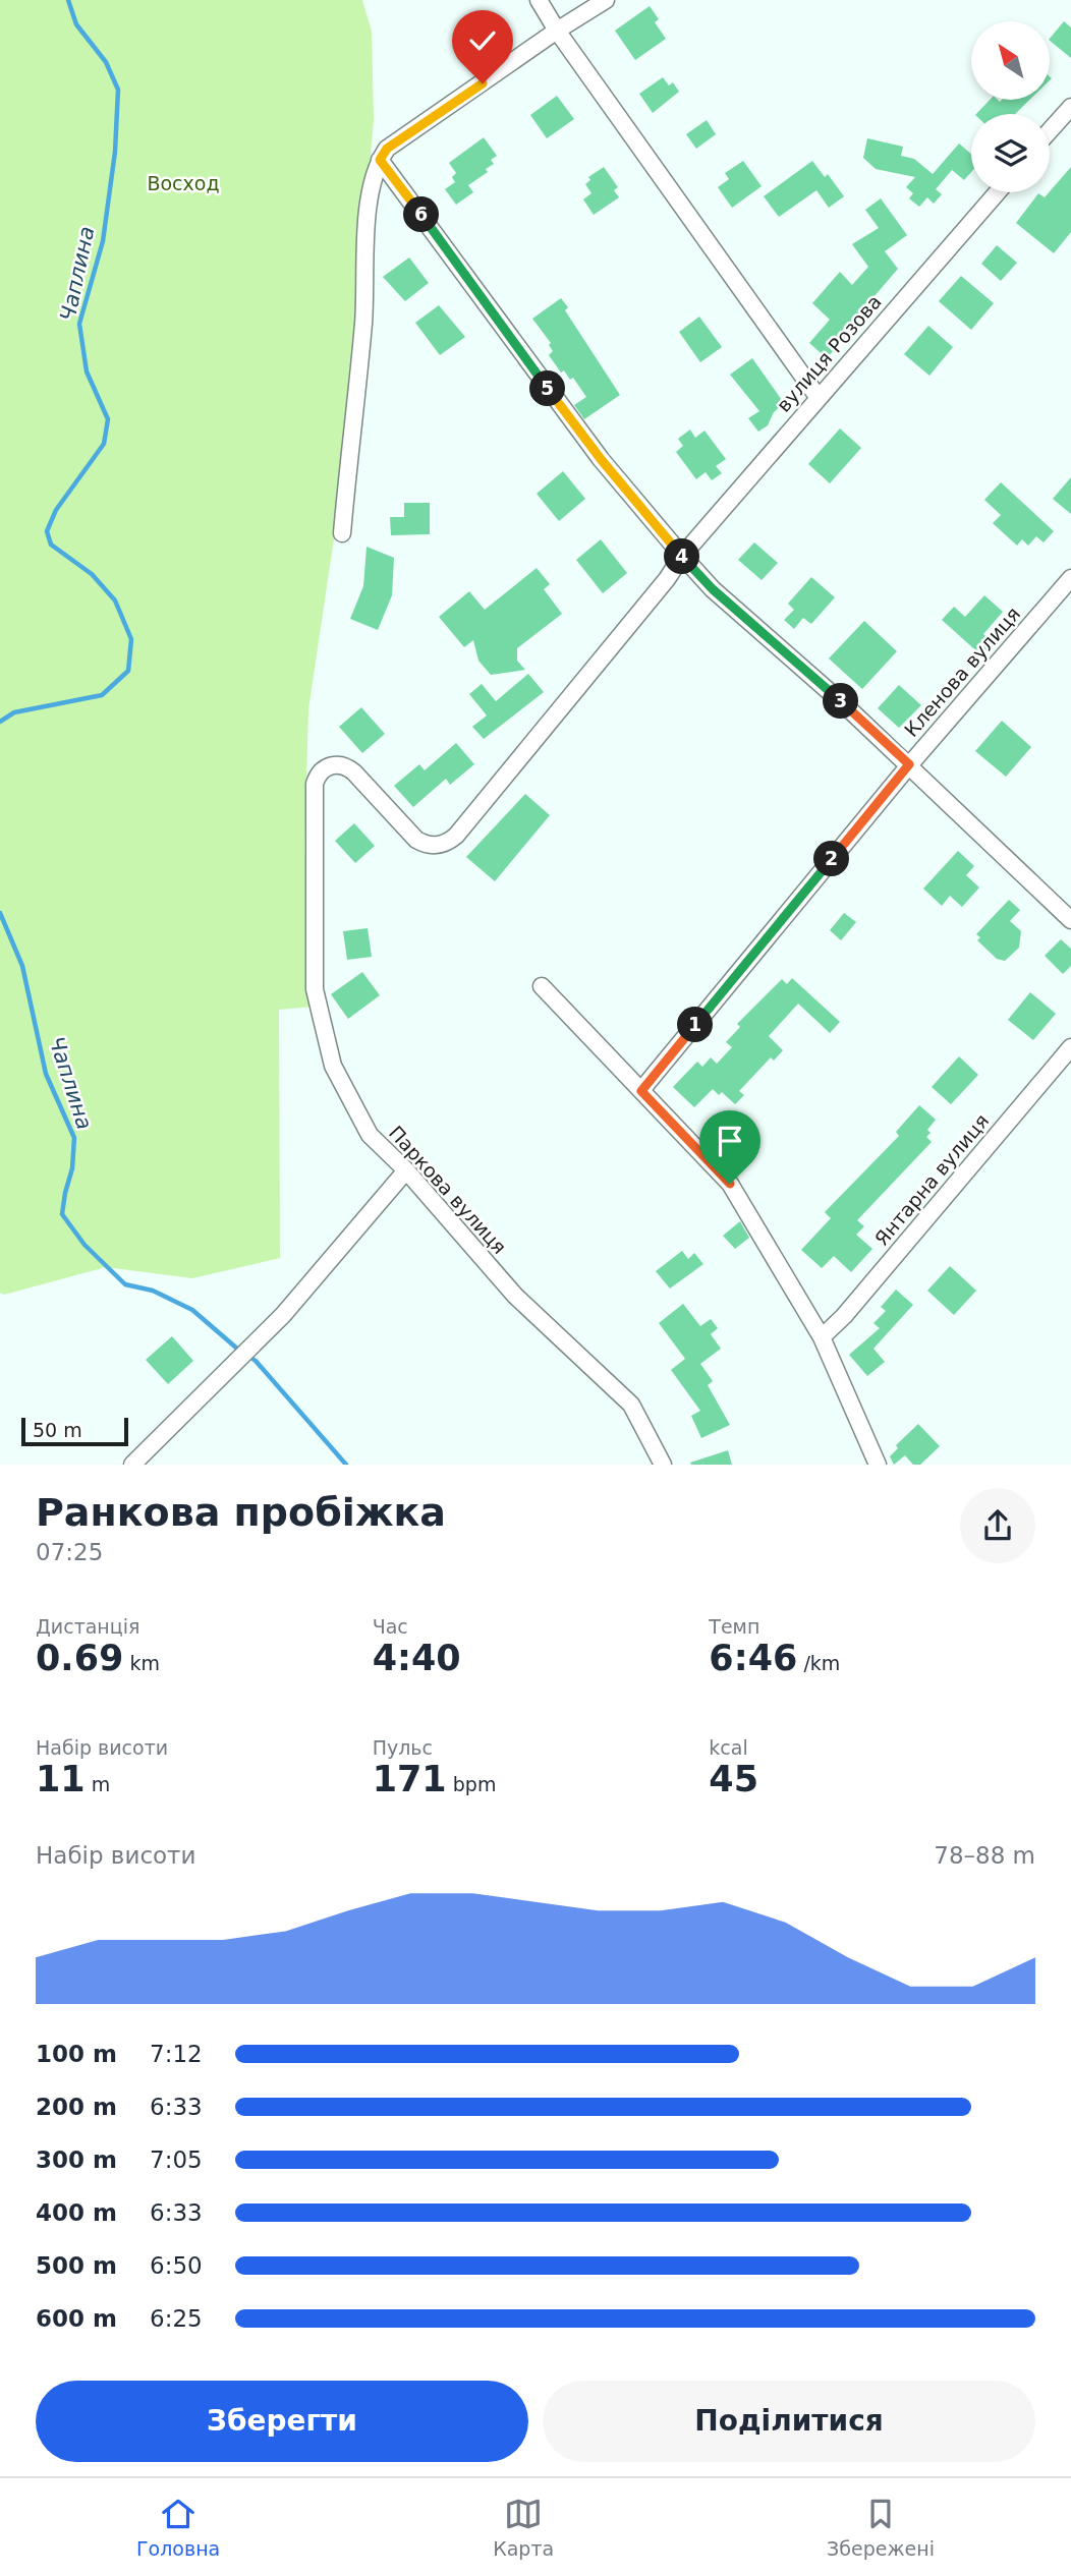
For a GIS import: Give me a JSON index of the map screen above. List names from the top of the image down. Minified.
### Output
{"streets":{"street":["вулиця Розова","Кленова вулиця","Янтарна вулиця","Паркова вулиця"]},"crossings":[["вулиця Розова","Паркова вулиця"]],"water":["Чаплина"],"parks":["Восход"],"scale_bar":"50 m","north":"top left","page":{"pins":["6","5","4","3","2","1"],"scale":"50 m","heading":["Ранкова пробіжка","07:25"],"stats":[["Дистанція","0.69 km"],["Час","4:40"],["Темп","6:46 /km"],["Набір висоти","11 m"],["Пульс","171 bpm"],["kcal","45"]],"chart":["Набір висоти","78–88 m"],"list":[{"name":"100 m","note":"7:12"},{"name":"200 m","note":"6:33"},{"name":"300 m","note":"7:05"},{"name":"400 m","note":"6:33"},{"name":"500 m","note":"6:50"},{"name":"600 m","note":"6:25"}],"buttons":["Зберегти","Поділитися"],"tabs":["Головна","Карта","Збережені"]}}
